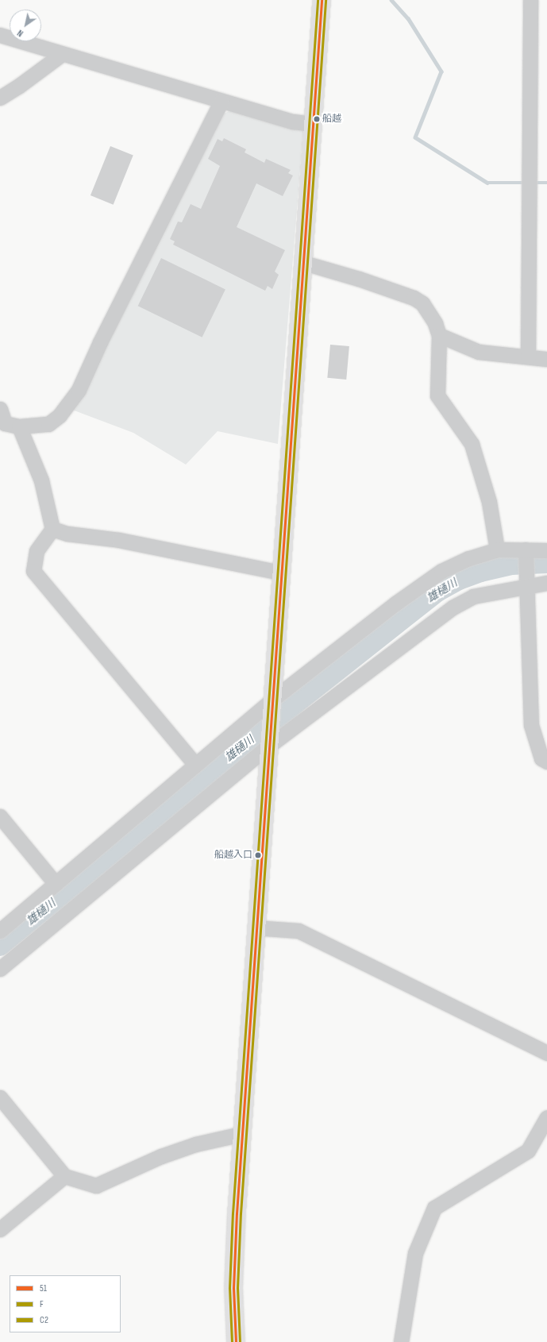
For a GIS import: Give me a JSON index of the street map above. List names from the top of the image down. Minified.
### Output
{"water":["雄樋川"],"places":["船越","船越入口"],"lines":["transit line 51","transit line F","transit line C2"],"legend":["51","F","C2"],"north":"bottom left"}
